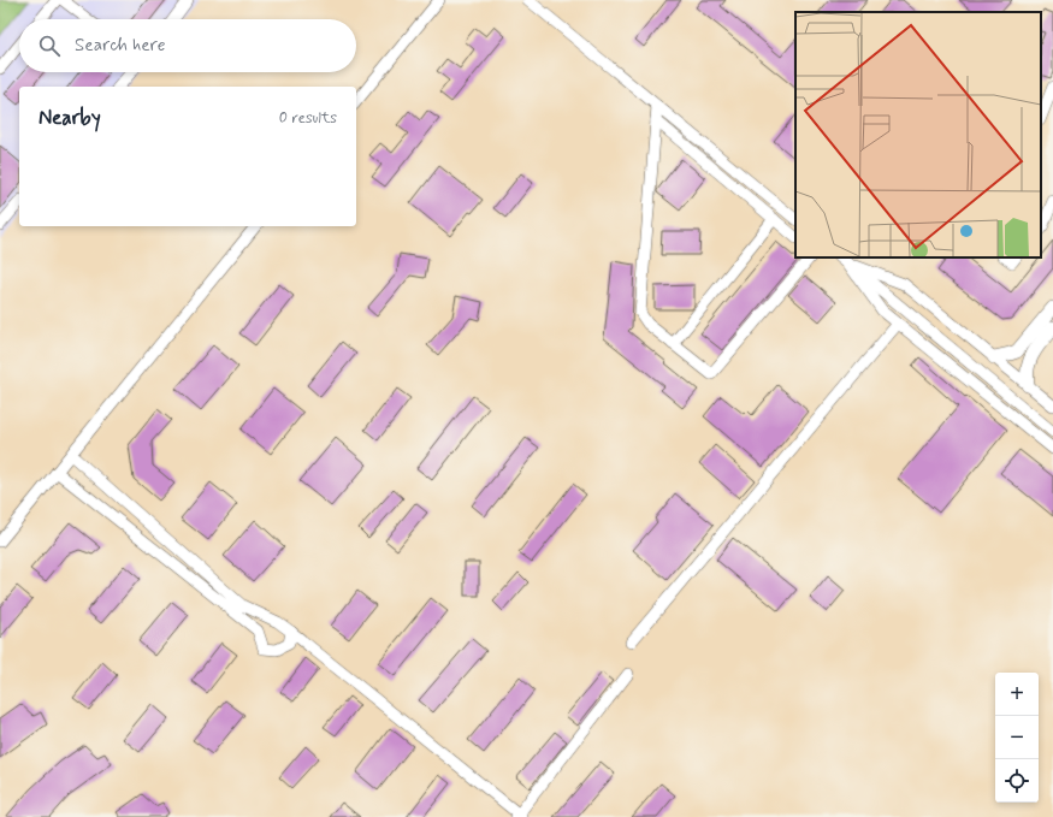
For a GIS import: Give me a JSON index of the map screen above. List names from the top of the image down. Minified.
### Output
{"page":{"search":"Search here","heading":["Nearby","0 results"],"map_buttons":["+","−"]}}
